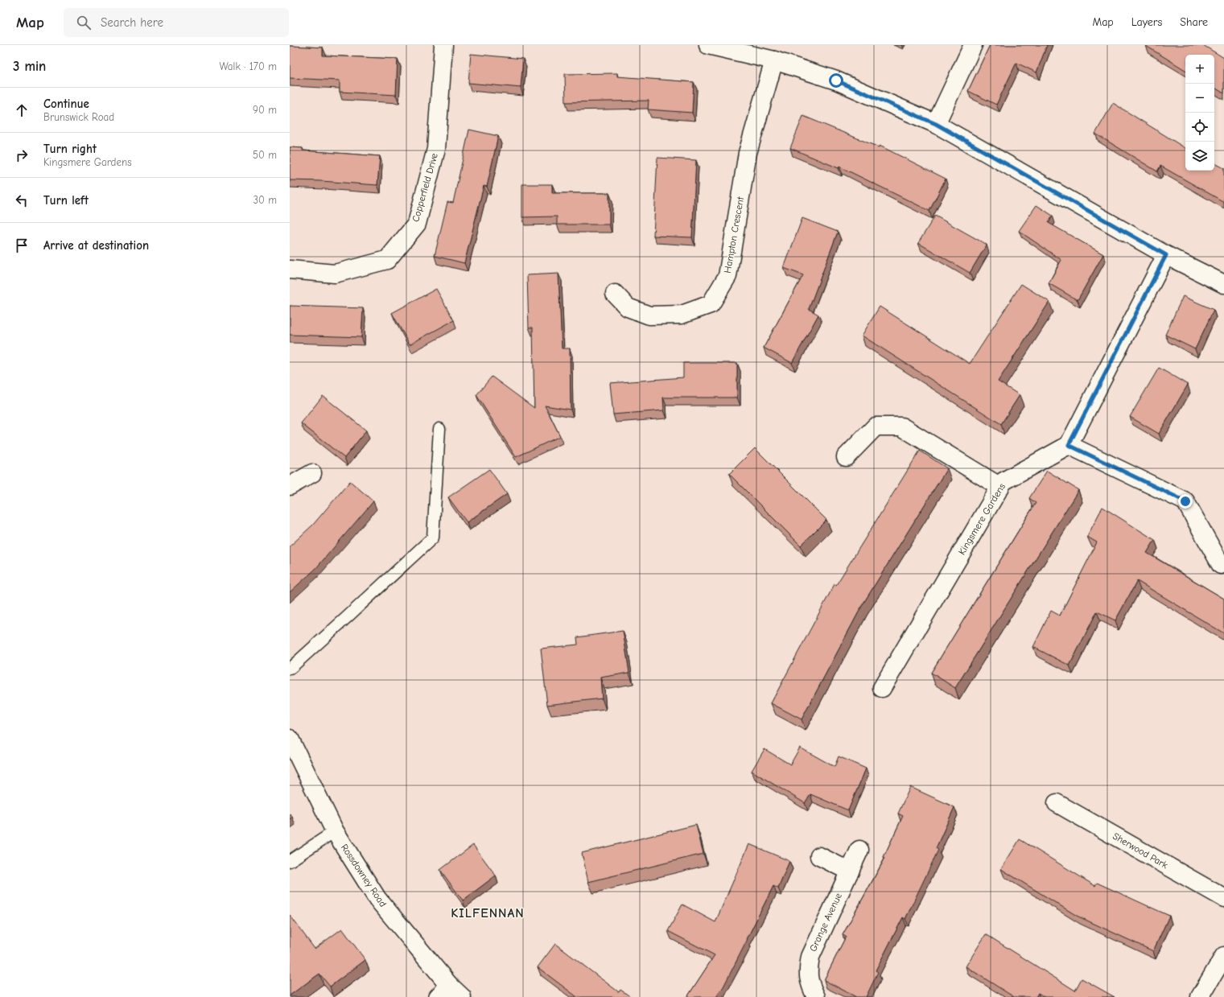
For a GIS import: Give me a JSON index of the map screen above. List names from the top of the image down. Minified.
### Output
{"streets":{"street":["Copperfield Drive","Hampton Crescent","Kingsmere Gardens","Sherwood Park","Rossdowney Road","Grange Avenue"]},"districts":["KILFENNAN"],"page":{"header":"Map","search":"Search here","nav":["Map","Layers","Share"],"heading":["3 min","Walk · 170 m"],"map_buttons":["+","−"],"list":[["Continue","Brunswick Road","90 m"],["Turn right","Kingsmere Gardens","50 m"],["Turn left","30 m"],"Arrive at destination"]}}
